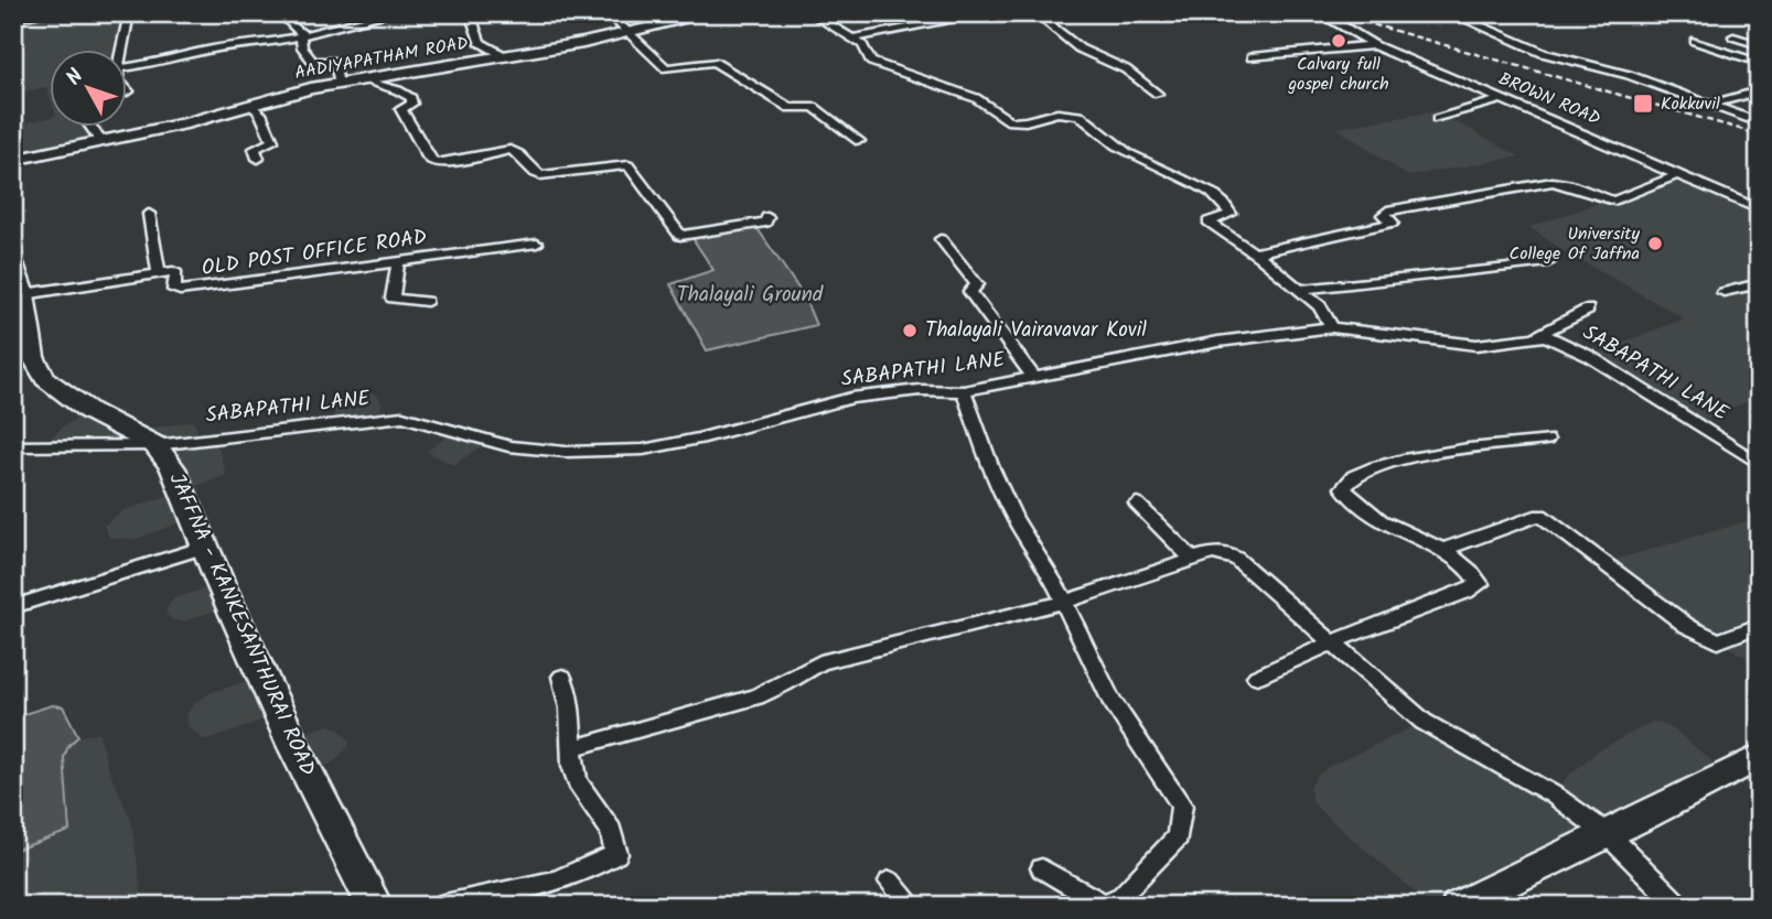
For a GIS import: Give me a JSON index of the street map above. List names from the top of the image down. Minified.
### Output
{"streets":{"main road":["JAFFNA - KANKESANTHURAI ROAD"],"street":["AADIYAPATHAM ROAD","BROWN ROAD","OLD POST OFFICE ROAD","SABAPATHI LANE"]},"crossings":[["SABAPATHI LANE","JAFFNA - KANKESANTHURAI ROAD"]],"parks":["Thalayali Ground"],"places":{"other":["Calvary full gospel church","University College Of Jaffna","Thalayali Vairavavar Kovil"],"transit":["Kokkuvil"]},"north":"top left"}
